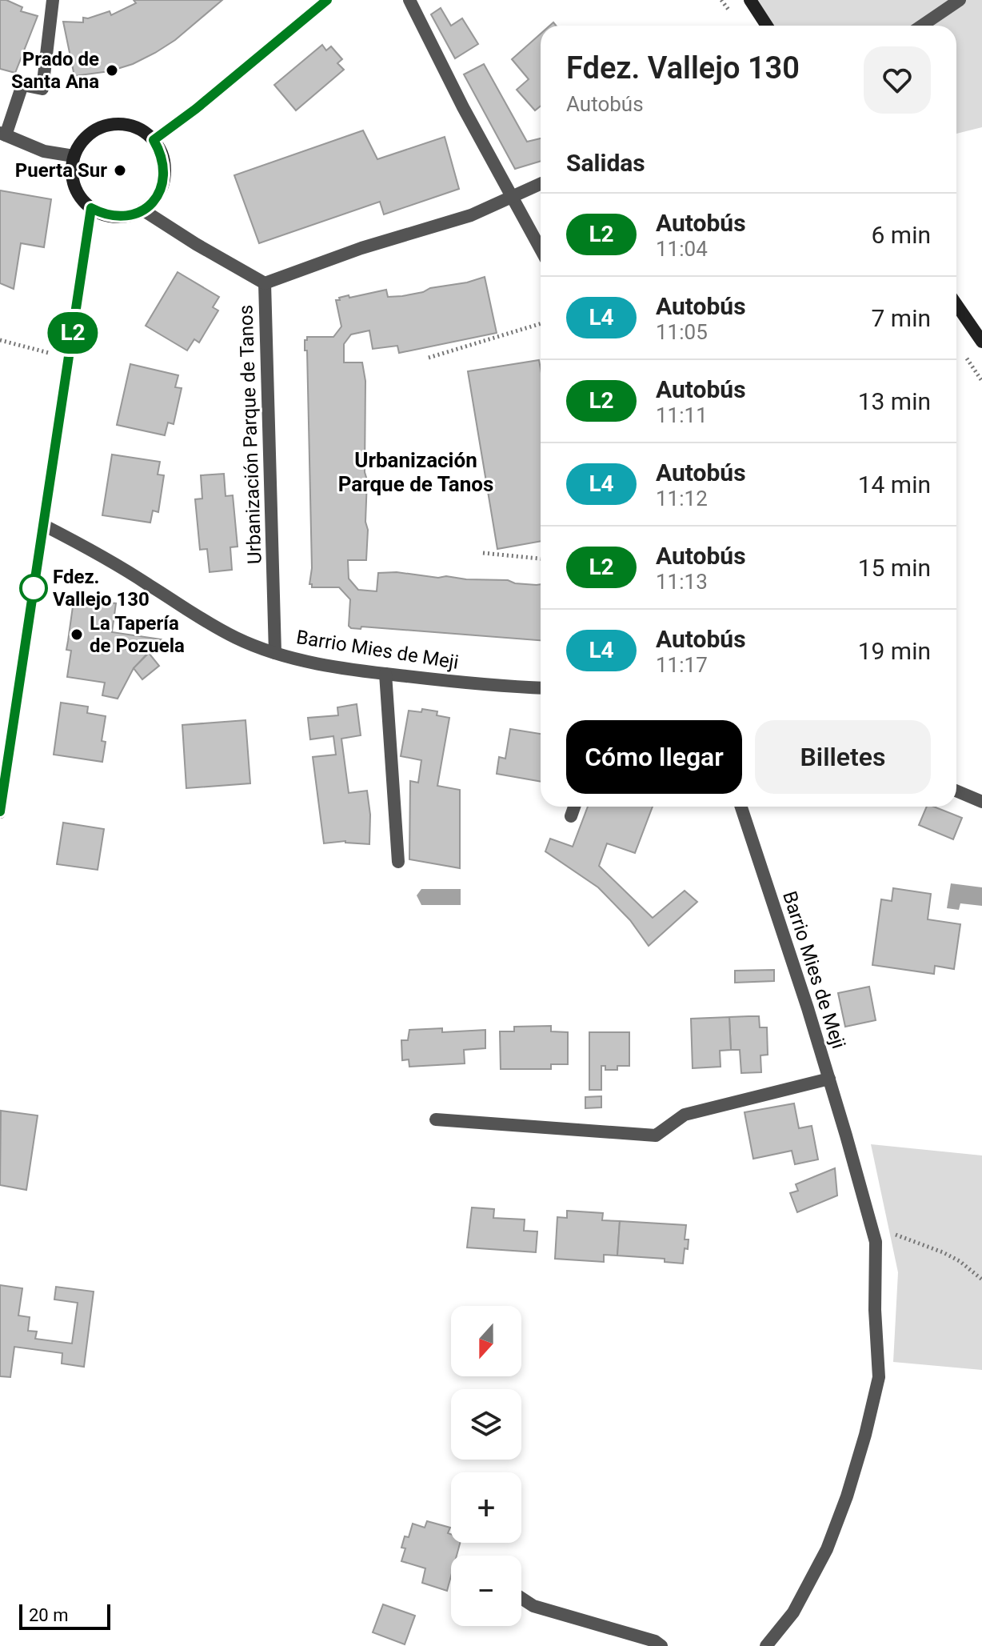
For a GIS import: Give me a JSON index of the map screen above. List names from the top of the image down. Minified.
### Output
{"streets":{"street":["Urbanización Parque de Tanos","Barrio Mies de Meji"]},"crossings":[["Urbanización Parque de Tanos","Barrio Mies de Meji"]],"districts":["Urbanización Parque de Tanos"],"places":["Prado de Santa Ana","Puerta Sur","Fdez. Vallejo 130","La Tapería de Pozuela"],"lines":["bus line L2"],"scale_bar":"20 m","north":"bottom","page":{"on_map":"L2","heading":[["Fdez. Vallejo 130","Autobús"],"Salidas"],"list":[{"mark":"L2","name":"Autobús","note":"11:04","value":"6 min"},{"mark":"L4","name":"Autobús","note":"11:05","value":"7 min"},{"mark":"L2","name":"Autobús","note":"11:11","value":"13 min"},{"mark":"L4","name":"Autobús","note":"11:12","value":"14 min"},{"mark":"L2","name":"Autobús","note":"11:13","value":"15 min"},{"mark":"L4","name":"Autobús","note":"11:17","value":"19 min"}],"buttons":["Cómo llegar","Billetes"],"map_buttons":["+","−"],"scale":"20 m"}}
